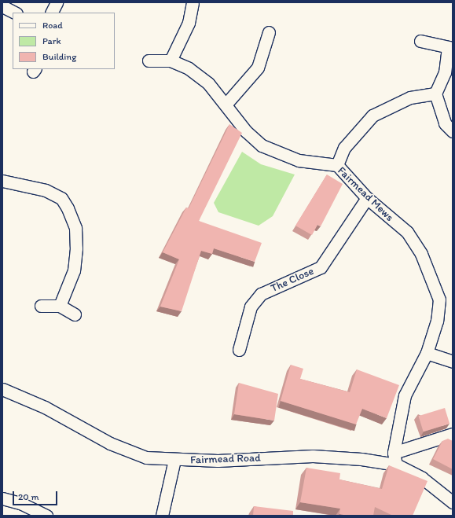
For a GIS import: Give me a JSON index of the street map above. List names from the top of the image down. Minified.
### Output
{"streets":{"street":["Fairmead Mews","The Close","Fairmead Road"]},"crossings":[["Fairmead Mews","The Close"],["Fairmead Mews","Fairmead Road"]],"legend":["Road","Park","Building"],"scale_bar":"20 m"}
